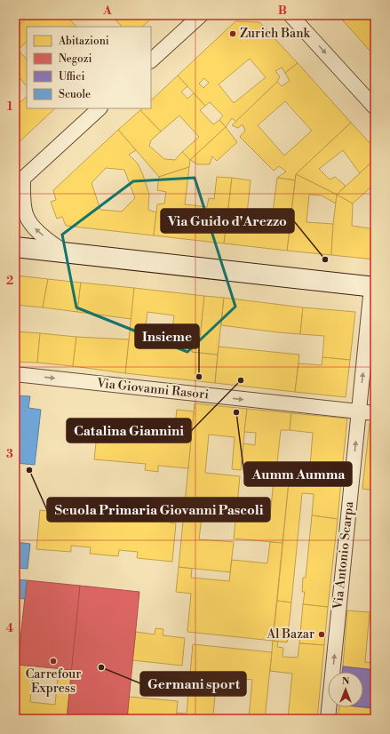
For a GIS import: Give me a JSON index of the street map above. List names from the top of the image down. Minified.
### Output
{"streets":{"street":["Via Giovanni Rasori","Via Antonio Scarpa"]},"crossings":[["Via Giovanni Rasori","Via Antonio Scarpa"]],"one_way":["Via Giovanni Rasori","Via Antonio Scarpa"],"places":["Zurich Bank","Via Guido d'Arezzo","Insieme","Catalina Giannini","Aumm Aumma","Scuola Primaria Giovanni Pascoli","Al Bazar","Carrefour Express","Germani sport"],"legend":["Abitazioni","Negozi","Uffici","Scuole"],"north":"top","grid":{"columns":["A","B"],"rows":["1","2","3","4"]}}
